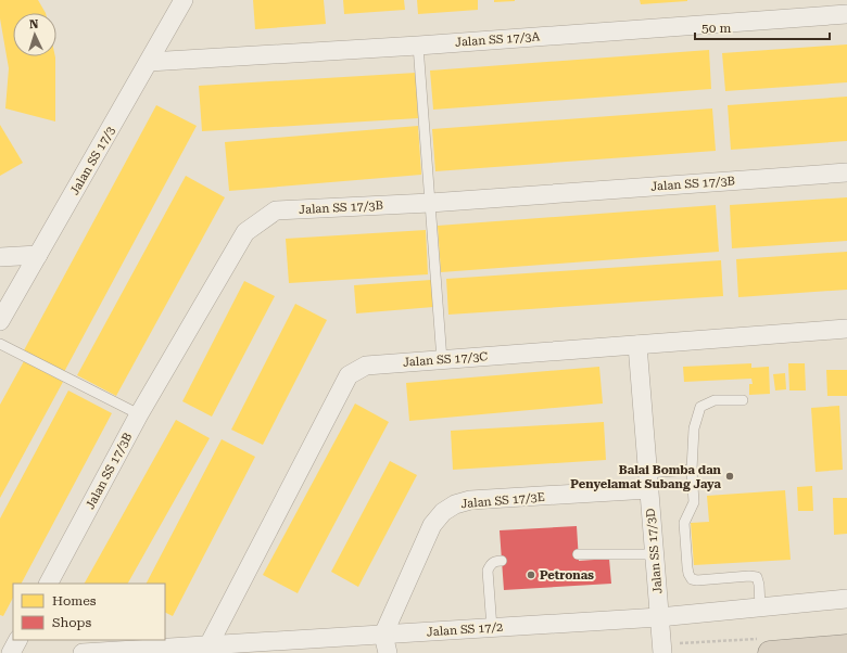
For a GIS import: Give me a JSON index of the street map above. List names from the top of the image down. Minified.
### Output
{"streets":{"street":["Jalan SS 17/3A","Jalan SS 17/3","Jalan SS 17/3B","Jalan SS 17/3C","Jalan SS 17/3E","Jalan SS 17/3D","Jalan SS 17/2"]},"crossings":[["Jalan SS 17/3A","Jalan SS 17/3"],["Jalan SS 17/3C","Jalan SS 17/3D"],["Jalan SS 17/3C","Jalan SS 17/2"],["Jalan SS 17/3E","Jalan SS 17/3D"],["Jalan SS 17/3E","Jalan SS 17/2"],["Jalan SS 17/3D","Jalan SS 17/2"]],"places":["Balai Bomba dan Penyelamat Subang Jaya","Petronas"],"legend":["Homes","Shops"],"scale_bar":"50 m","north":"top"}
